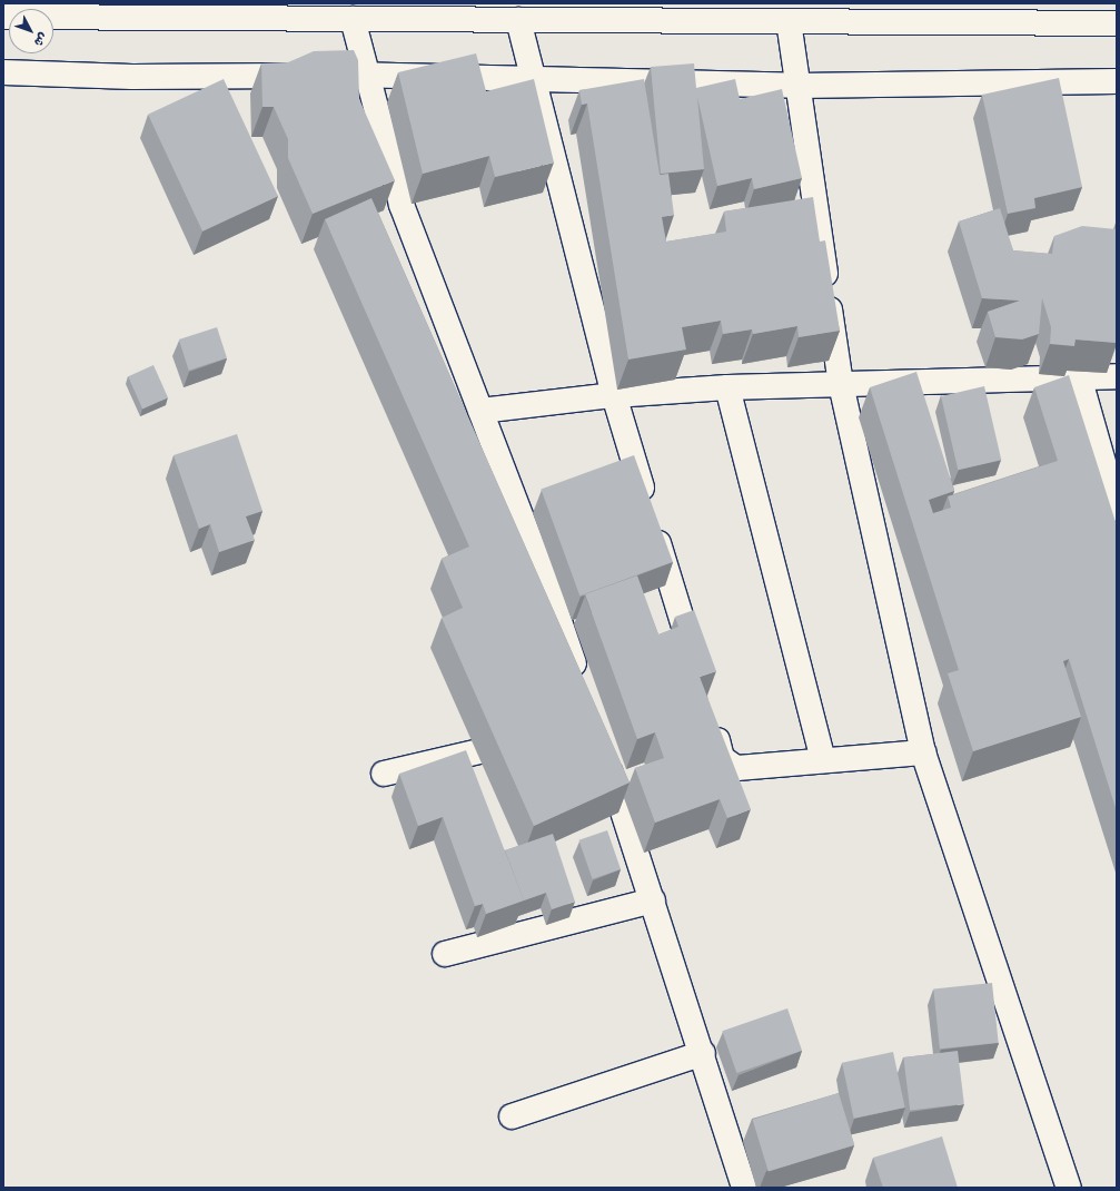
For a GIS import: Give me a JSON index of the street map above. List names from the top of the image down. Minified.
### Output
{"north":"bottom right"}
